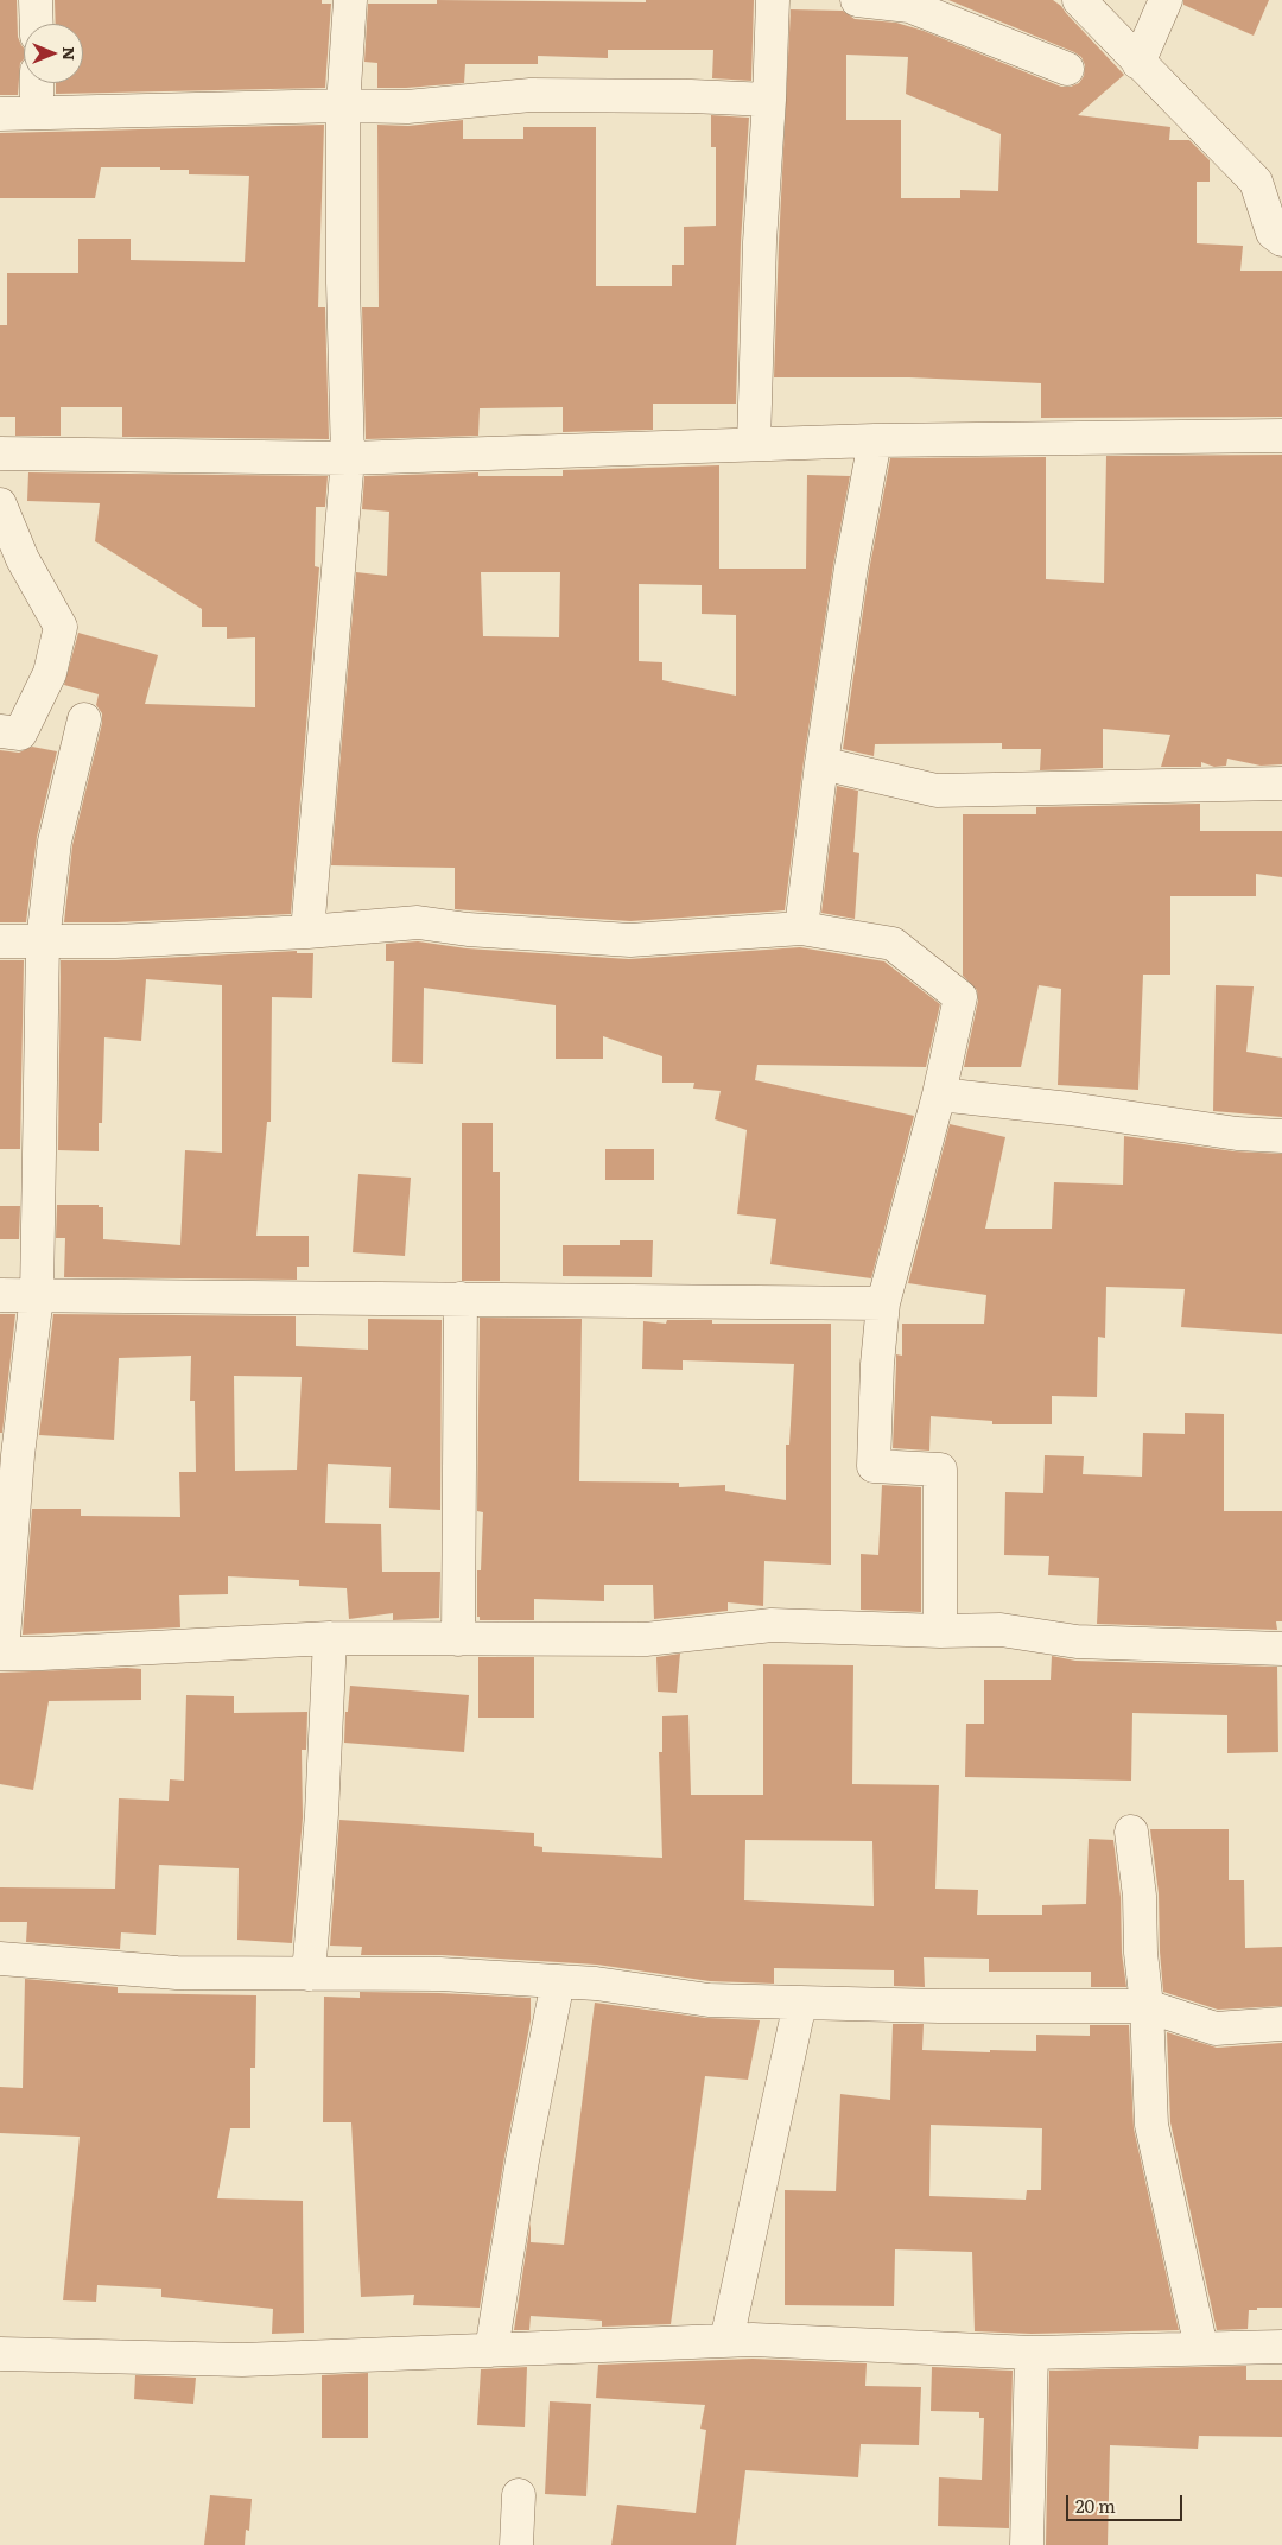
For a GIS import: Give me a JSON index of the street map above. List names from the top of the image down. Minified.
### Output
{"scale_bar":"20 m","north":"right"}
